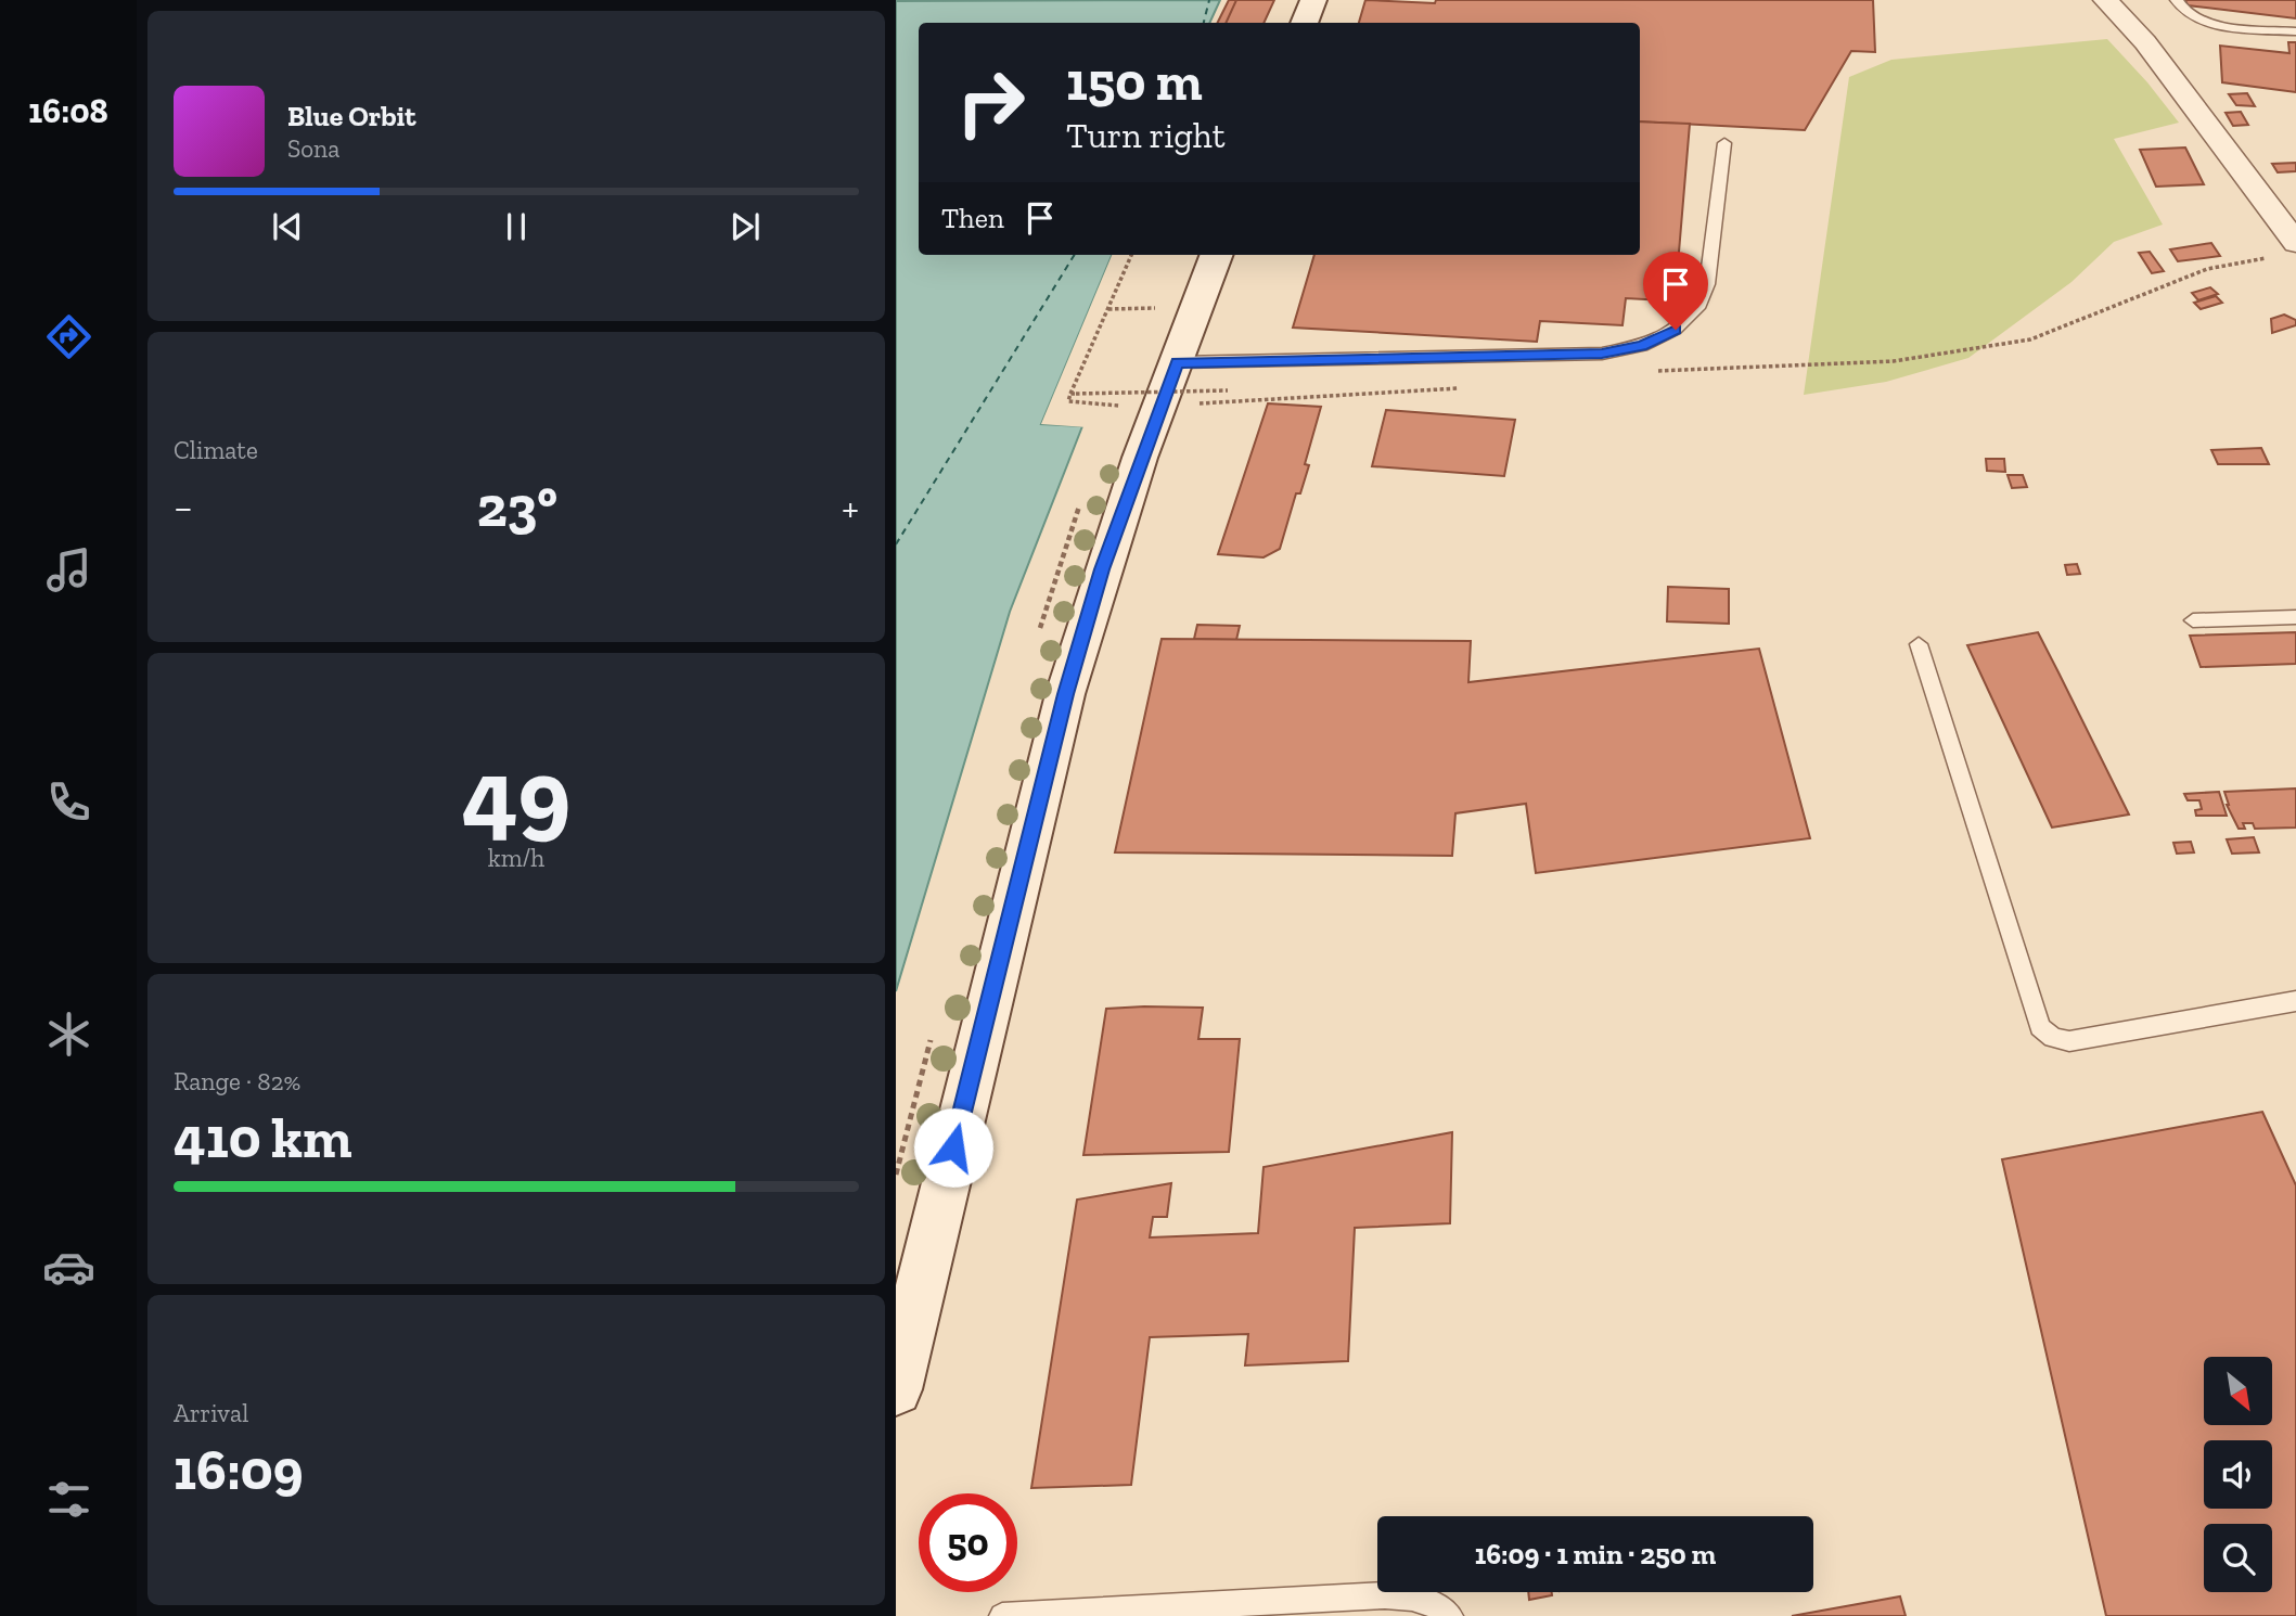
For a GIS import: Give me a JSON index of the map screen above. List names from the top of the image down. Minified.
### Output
{"north":"bottom right","page":{"tabs":"16:08","turn":["150 m","Turn right"],"song":["Blue Orbit","Sona"],"then":"Then","tile":["Climate",["49","km/h"],["Range · 82%","410 km"],["Arrival","16:09"]],"heat":["−","23°","+"],"limit":"50","trip":"16:09 · 1 min · 250 m"}}
